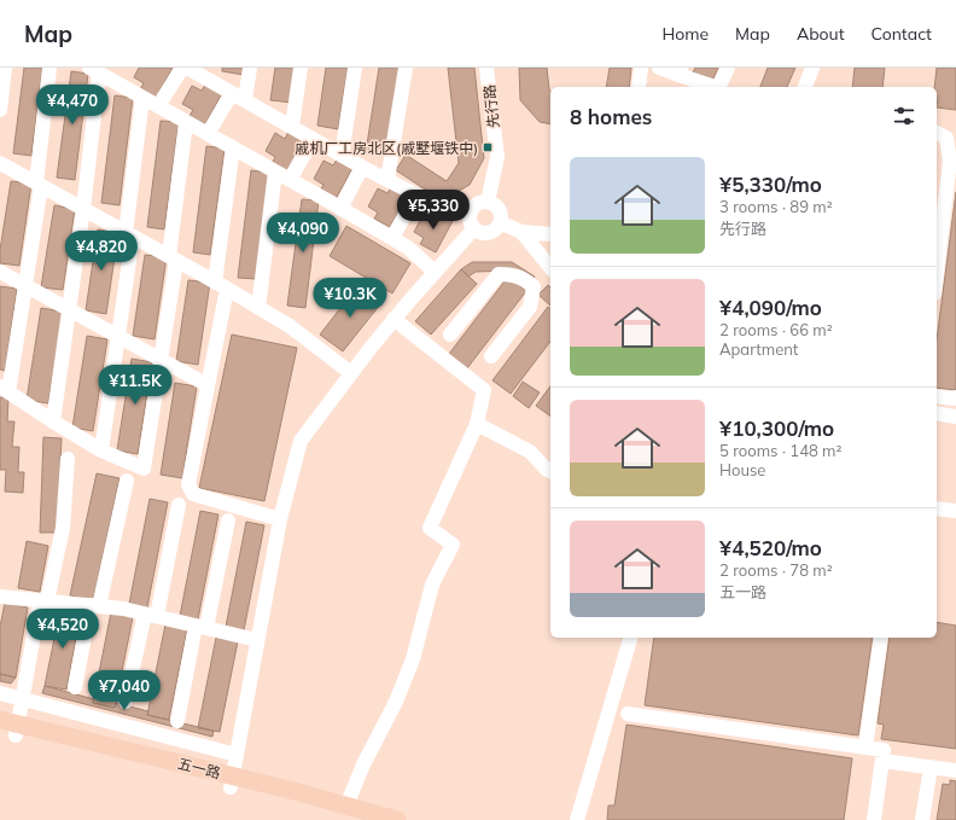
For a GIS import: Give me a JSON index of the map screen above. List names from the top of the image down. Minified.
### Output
{"streets":{"main road":["五一路"],"street":["先行路"]},"places":{"transit":["戚机厂工房北区(戚墅堰铁中)"]},"page":{"header":"Map","nav":["Home","Map","About","Contact"],"price":["¥4,470","¥5,330","¥4,090","¥4,820","¥10.3K","¥11.5K","¥4,520","¥7,040"],"heading":"8 homes","list":[{"name":"¥5,330/mo","note":"3 rooms · 89 m² · 先行路"},{"name":"¥4,090/mo","note":"2 rooms · 66 m² · Apartment"},{"name":"¥10,300/mo","note":"5 rooms · 148 m² · House"},{"name":"¥4,520/mo","note":"2 rooms · 78 m² · 五一路"}]}}
